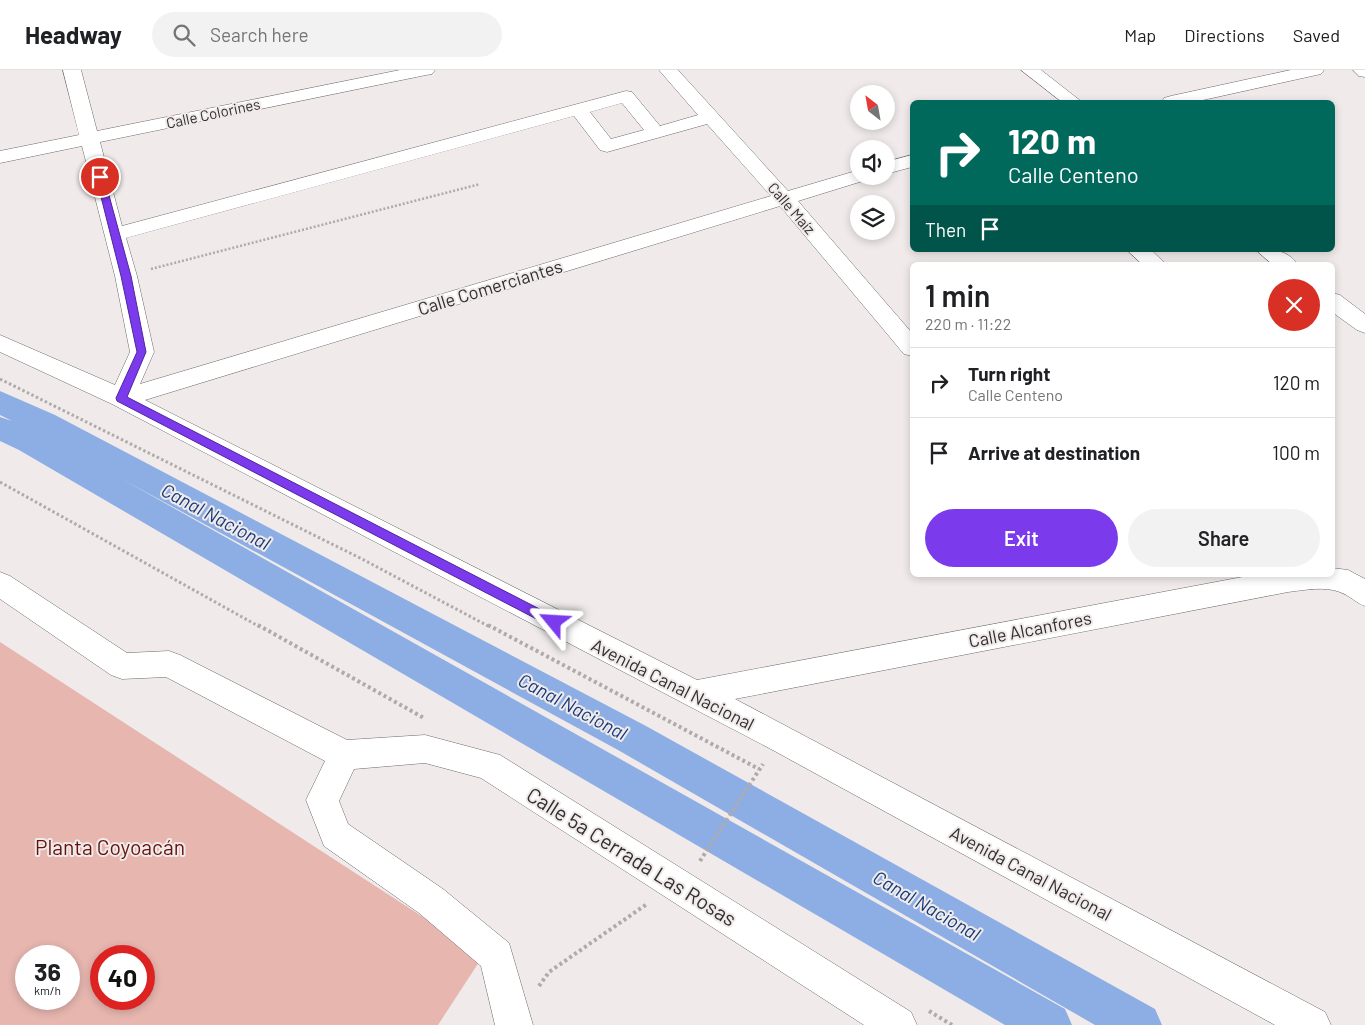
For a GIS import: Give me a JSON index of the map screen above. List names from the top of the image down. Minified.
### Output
{"streets":{"street":["Calle Colorines","Calle Maíz","Calle Comerciantes","Calle Alcanfores","Avenida Canal Nacional","Calle 5a Cerrada Las Rosas"]},"crossings":[["Calle Maíz","Calle Comerciantes"],["Calle Comerciantes","Avenida Canal Nacional"],["Calle Alcanfores","Avenida Canal Nacional"]],"water":["Canal Nacional"],"parks":["Planta Coyoacán"],"north":"top left","page":{"header":"Headway","search":"Search here","nav":["Map","Directions","Saved"],"turn":["120 m","Calle Centeno"],"then":"Then","heading":["1 min","220 m · 11:22"],"list":[{"name":"Turn right","note":"Calle Centeno","value":"120 m"},{"name":"Arrive at destination","value":"100 m"}],"buttons":["Exit","Share"],"speed":"36 km/h","limit":"40"}}
